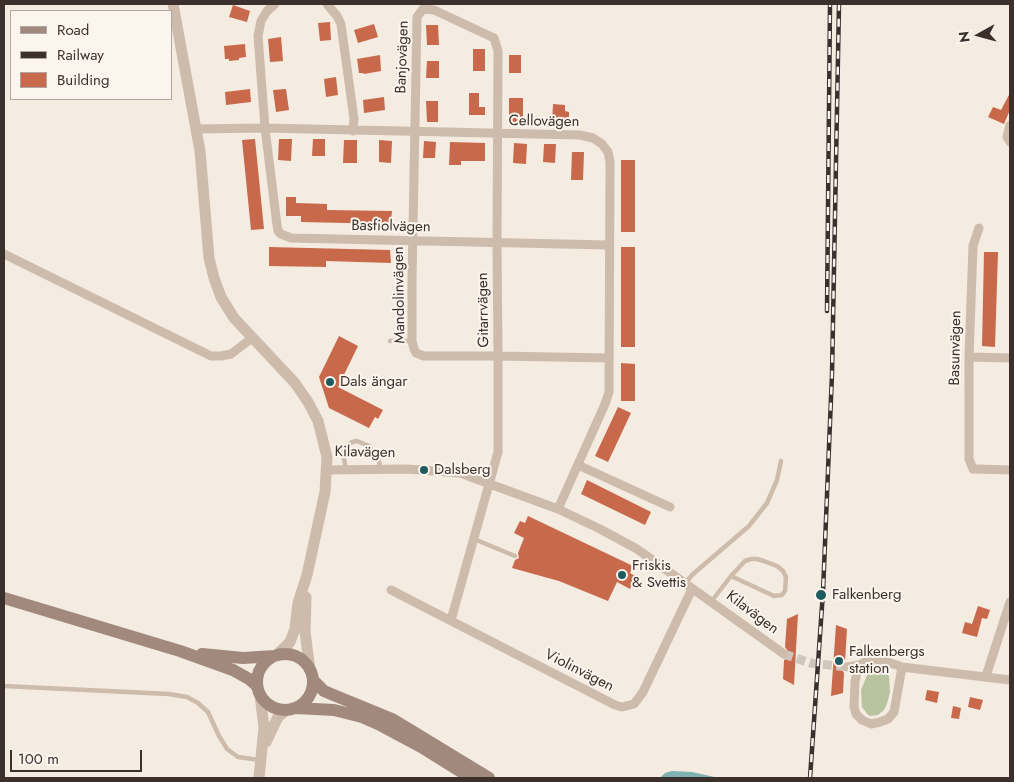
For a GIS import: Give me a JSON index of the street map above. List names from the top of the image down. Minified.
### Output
{"streets":{"street":["Banjovägen","Cellovägen","Basfiolvägen","Mandolinvägen","Gitarrvägen","Basunvägen","Kilavägen","Violinvägen"]},"crossings":[["Banjovägen","Cellovägen"],["Banjovägen","Mandolinvägen"],["Banjovägen","Gitarrvägen"],["Cellovägen","Basfiolvägen"],["Cellovägen","Mandolinvägen"],["Cellovägen","Gitarrvägen"],["Cellovägen","Kilavägen"],["Basfiolvägen","Mandolinvägen"],["Basfiolvägen","Gitarrvägen"],["Mandolinvägen","Gitarrvägen"],["Gitarrvägen","Kilavägen"],["Kilavägen","Violinvägen"]],"places":["Dals ängar","Dalsberg","Friskis & Svettis","Falkenberg","Falkenbergs station"],"legend":["Road","Railway","Building"],"scale_bar":"100 m","north":"left"}
